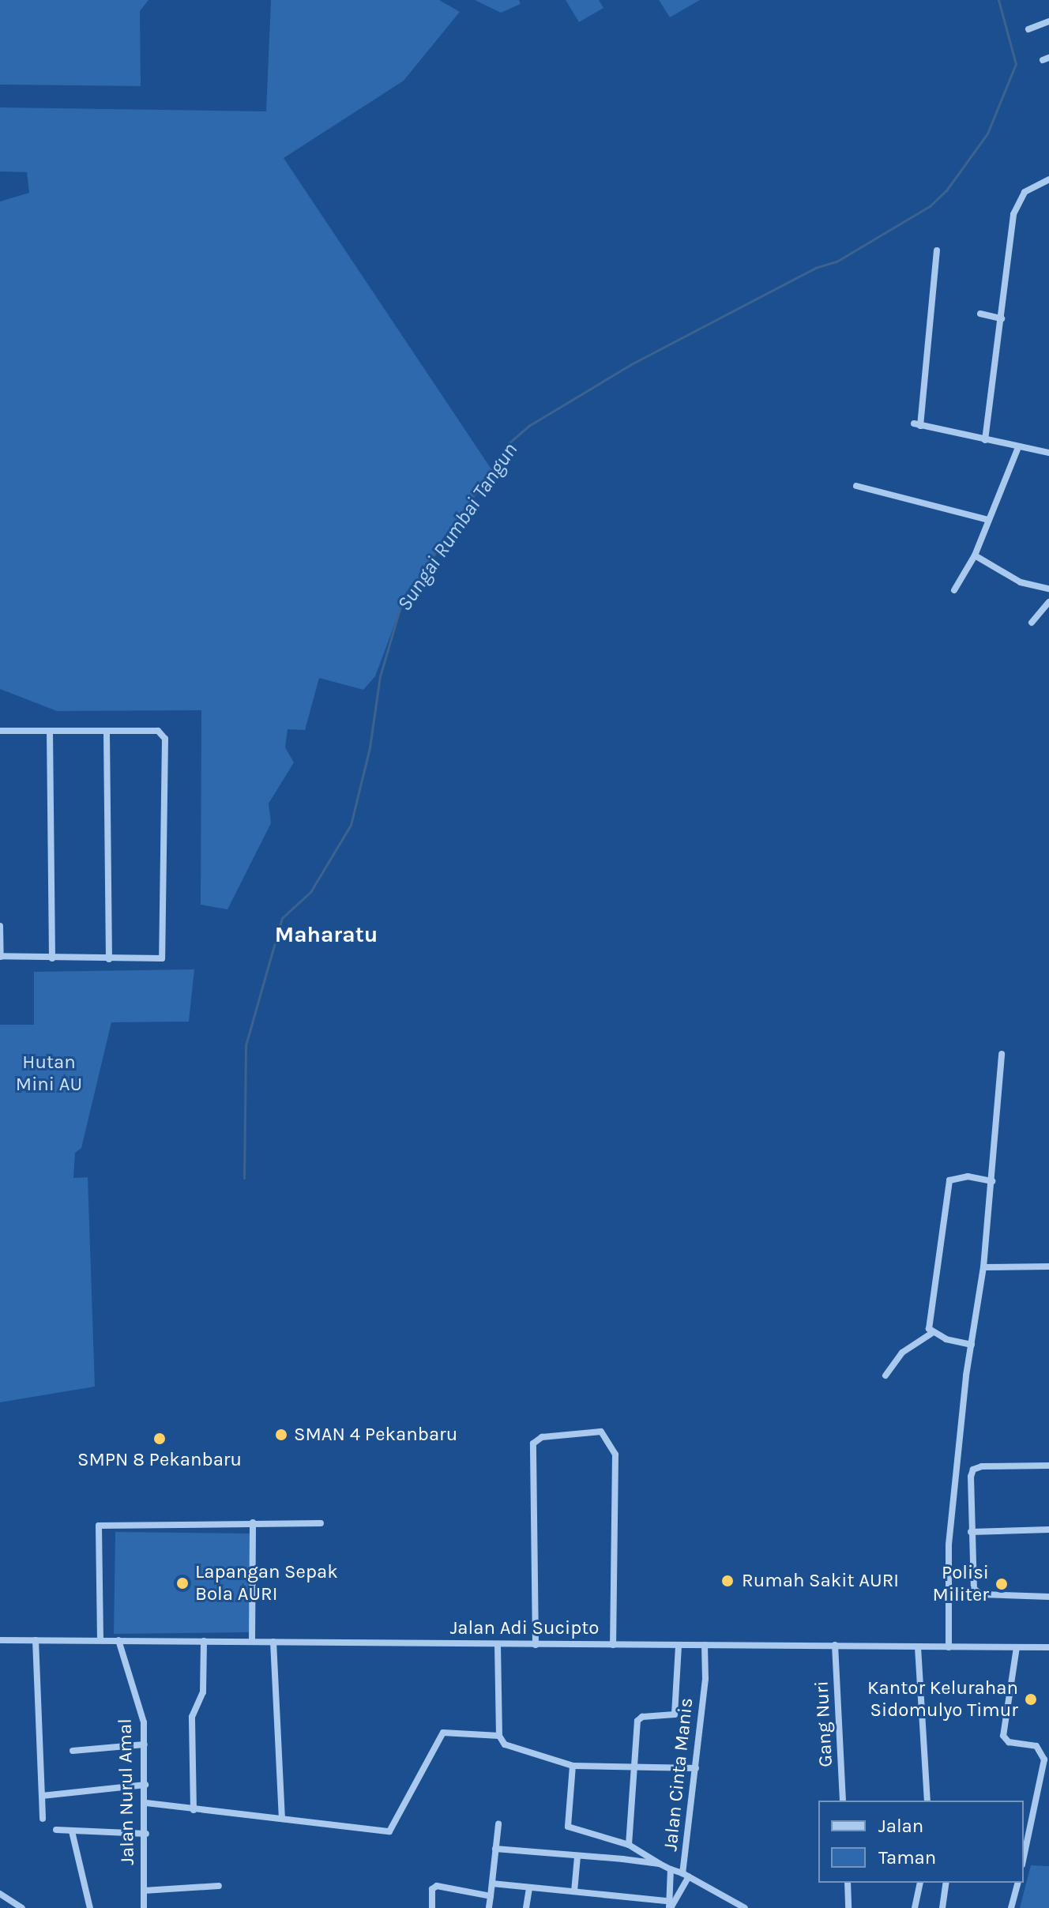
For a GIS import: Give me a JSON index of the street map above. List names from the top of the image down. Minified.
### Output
{"streets":{"street":["Jalan Adi Sucipto","Gang Nuri","Jalan Cinta Manis","Jalan Nurul Amal"]},"crossings":[["Jalan Adi Sucipto","Gang Nuri"],["Jalan Adi Sucipto","Jalan Cinta Manis"],["Jalan Adi Sucipto","Jalan Nurul Amal"]],"districts":["Maharatu"],"water":["Sungai Rumbai Tangun"],"parks":["Hutan Mini AU"],"places":["SMAN 4 Pekanbaru","SMPN 8 Pekanbaru","Rumah Sakit AURI","Lapangan Sepak Bola AURI","Polisi Militer","Kantor Kelurahan Sidomulyo Timur"],"legend":["Jalan","Taman"]}
